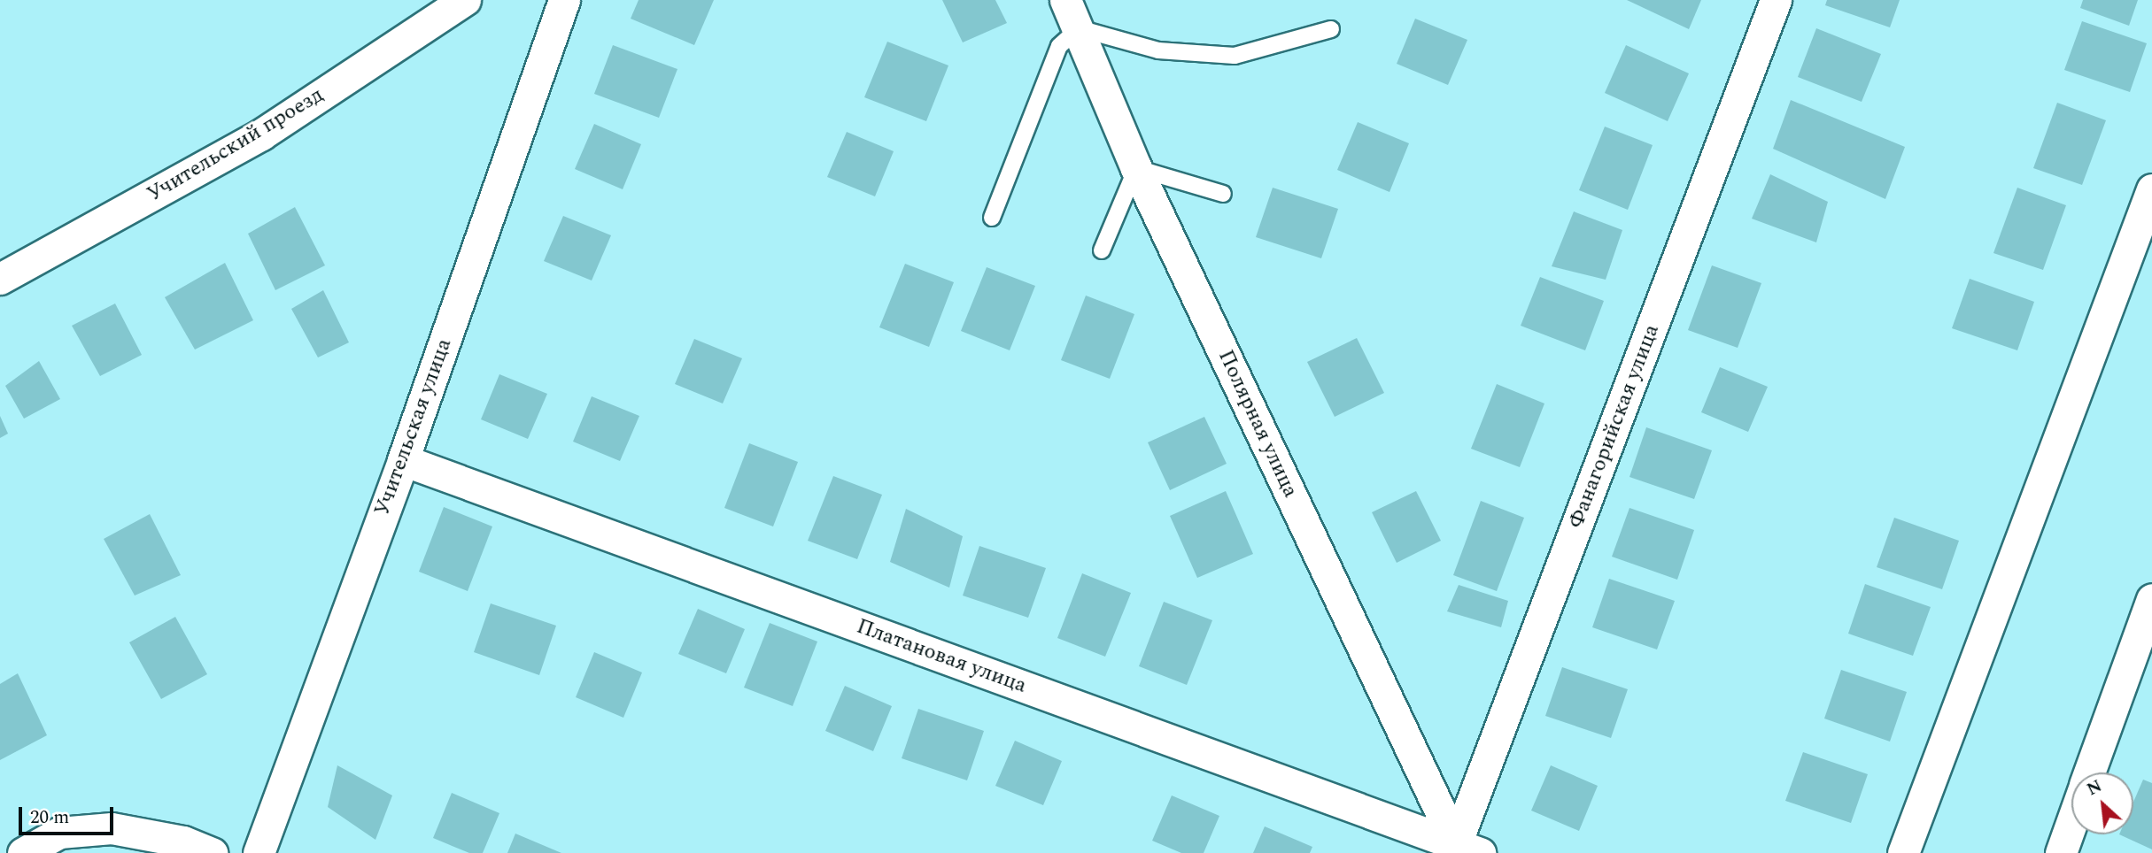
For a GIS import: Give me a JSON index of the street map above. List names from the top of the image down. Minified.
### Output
{"streets":{"street":["Учительский проезд","Полярная улица","Фанагорийская улица","Учительская улица","Платановая улица"]},"crossings":[["Полярная улица","Фанагорийская улица"],["Полярная улица","Платановая улица"],["Фанагорийская улица","Платановая улица"],["Учительская улица","Платановая улица"]],"scale_bar":"20 m","north":"top left"}
